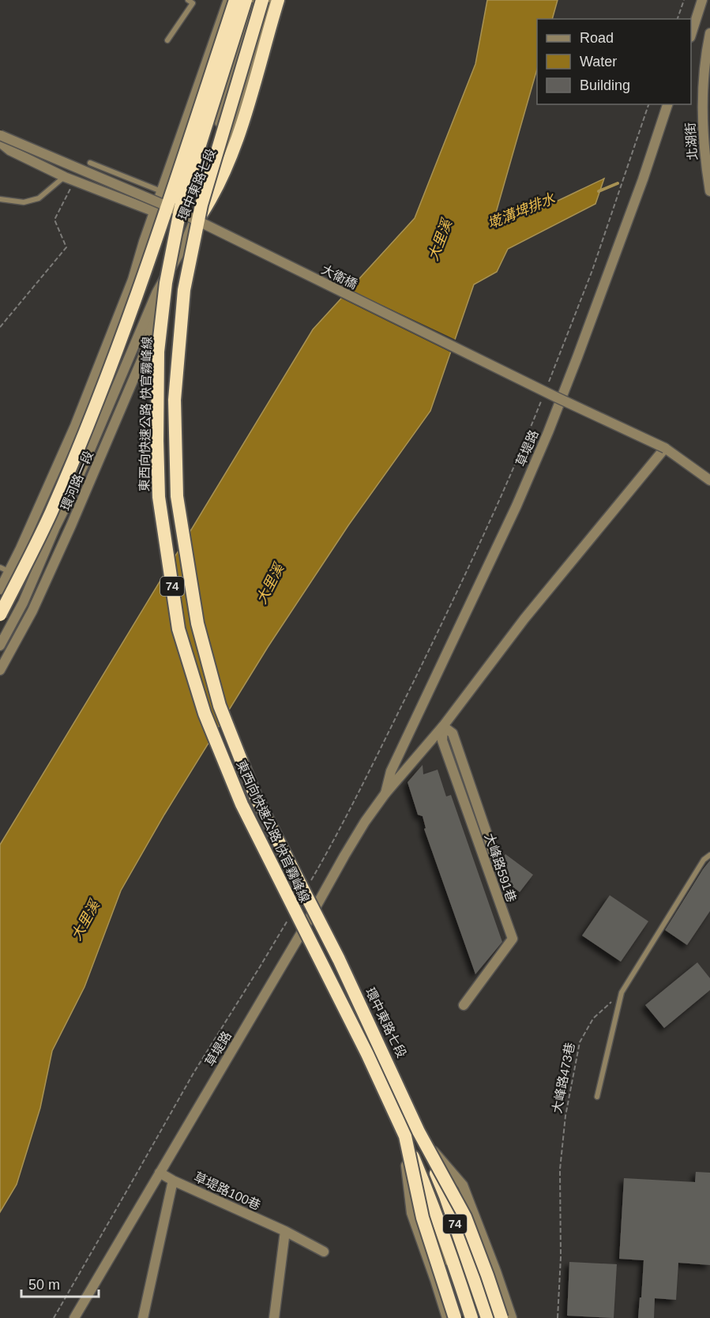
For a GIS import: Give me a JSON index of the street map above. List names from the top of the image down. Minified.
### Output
{"streets":{"highway":["東西向快速公路 快官霧峰線","74"],"street":["北湖街","環中東路七段","大衛橋","草堤路","環河路一段","大峰路591巷","草堤路100巷"],"path":["大峰路473巷"]},"crossings":[["環中東路七段","草堤路"],["環中東路七段","環河路一段"],["大衛橋","草堤路"],["草堤路","大峰路591巷"],["草堤路","草堤路100巷"]],"water":["墘溝埤排水","大里溪"],"legend":["Road","Water","Building"],"scale_bar":"50 m"}
